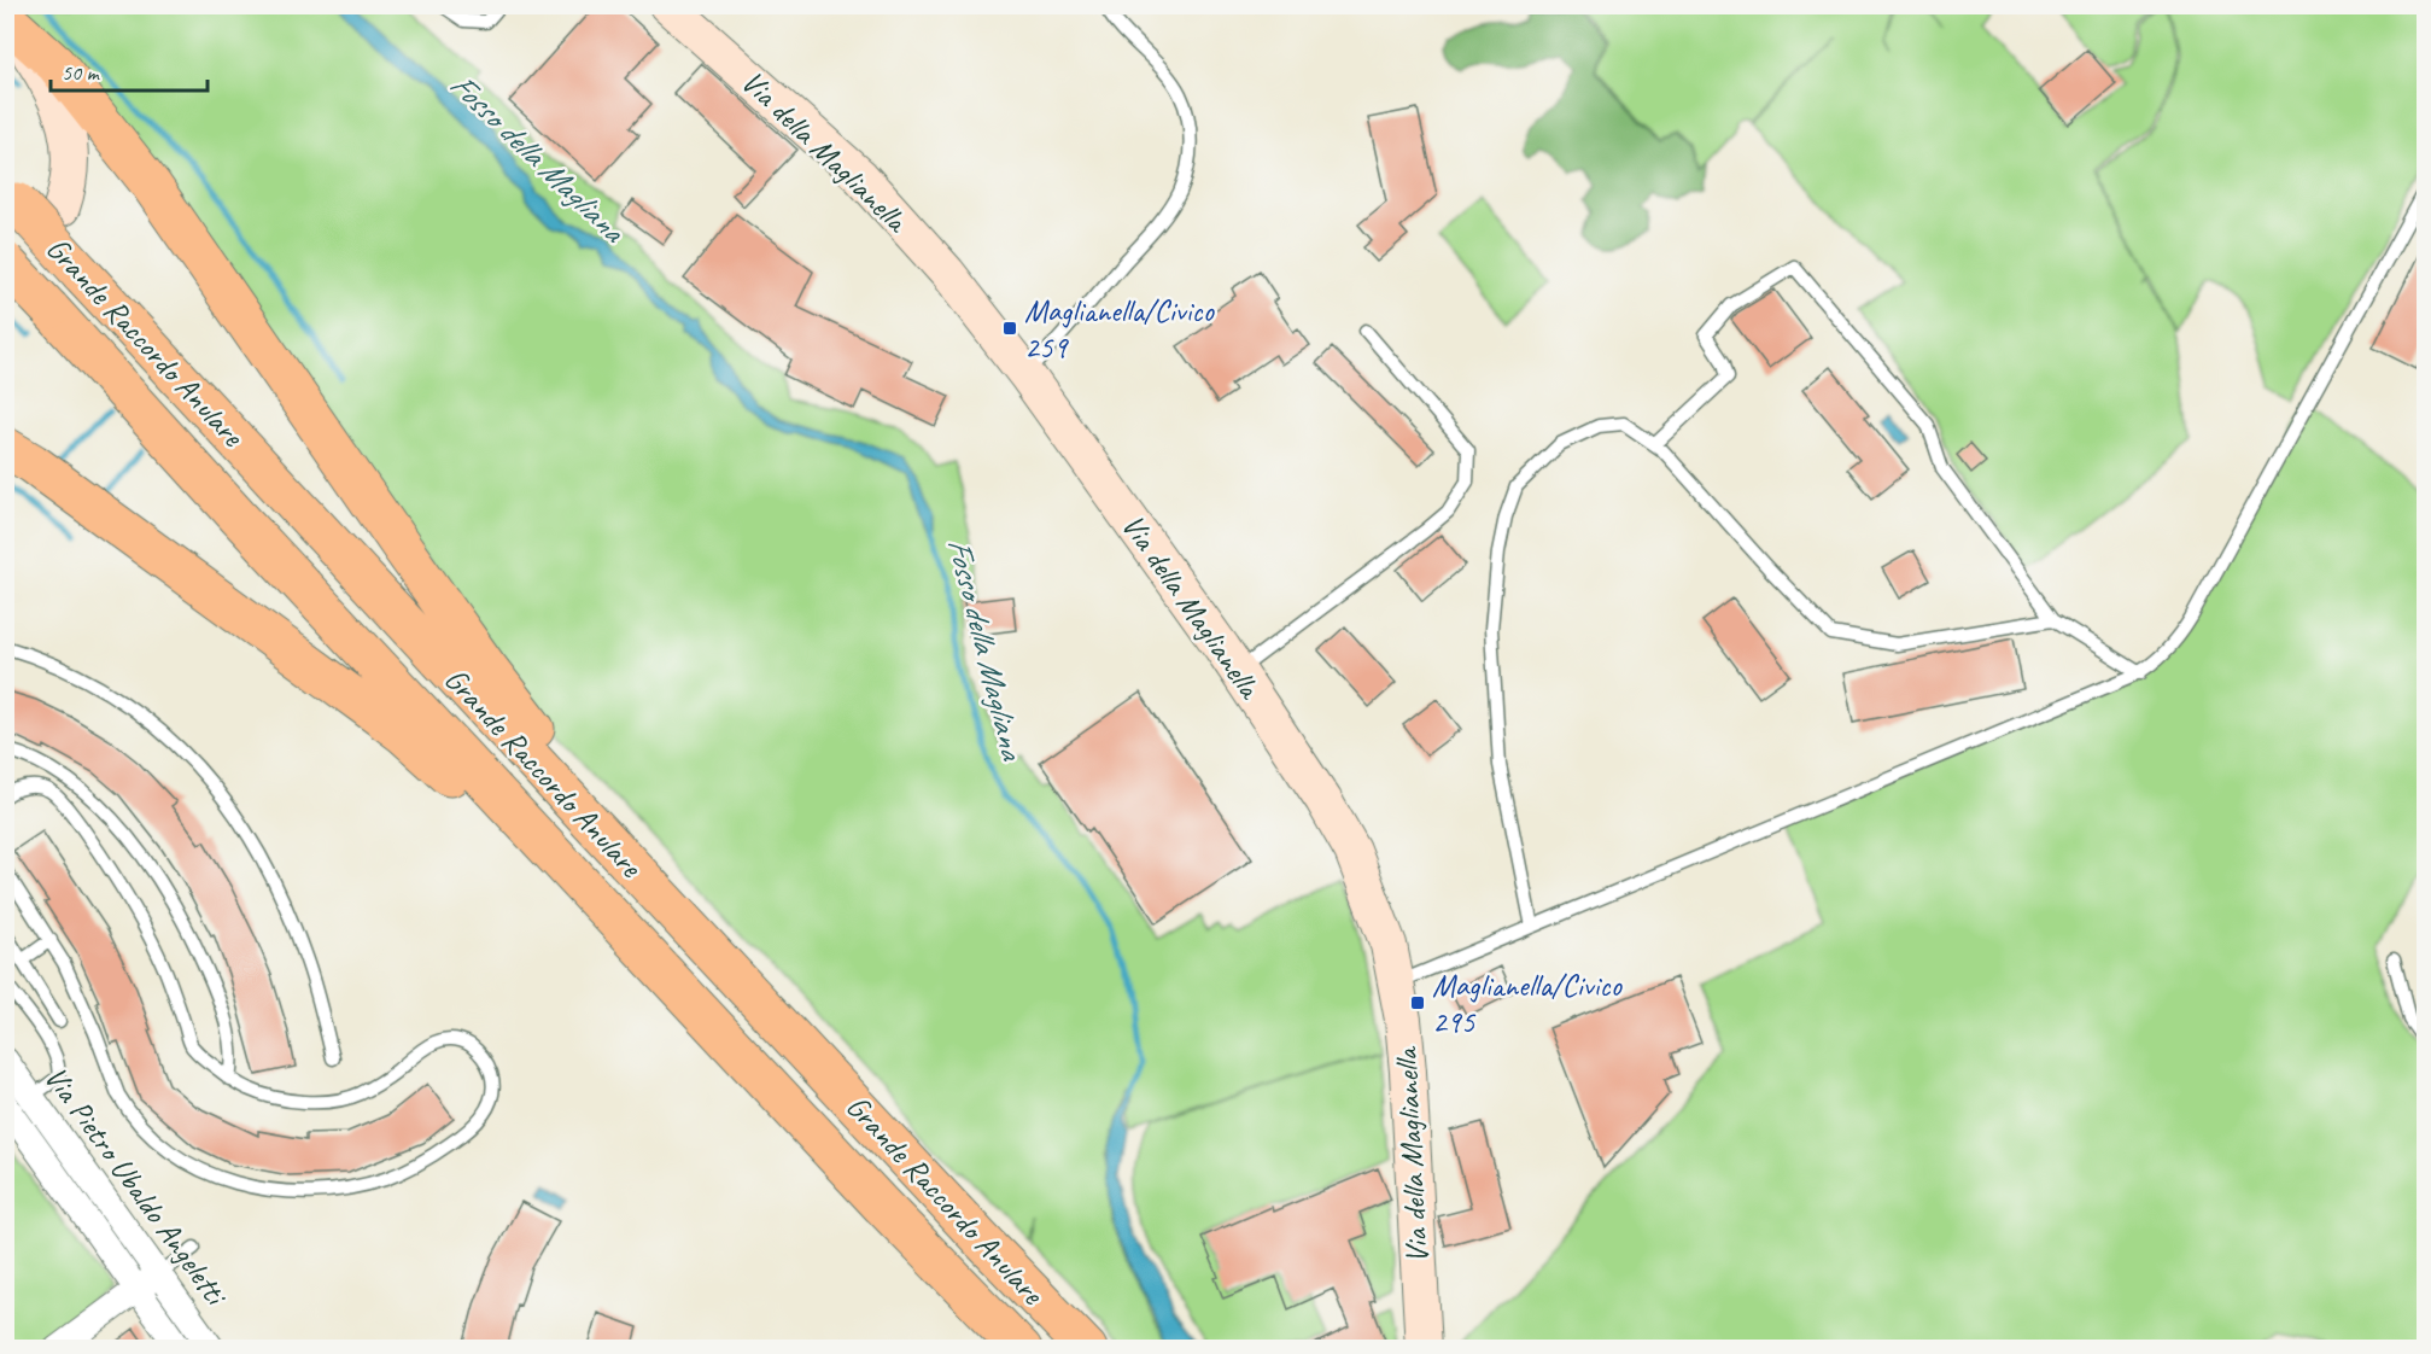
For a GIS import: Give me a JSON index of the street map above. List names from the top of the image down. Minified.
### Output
{"streets":{"highway":["Grande Raccordo Anulare"],"main road":["Via della Maglianella"],"street":["Via Pietro Ubaldo Angeletti"]},"water":["Fosso della Magliana"],"places":{"transit":["Maglianella/Civico 259","Maglianella/Civico 295"]},"scale_bar":"50 m"}
